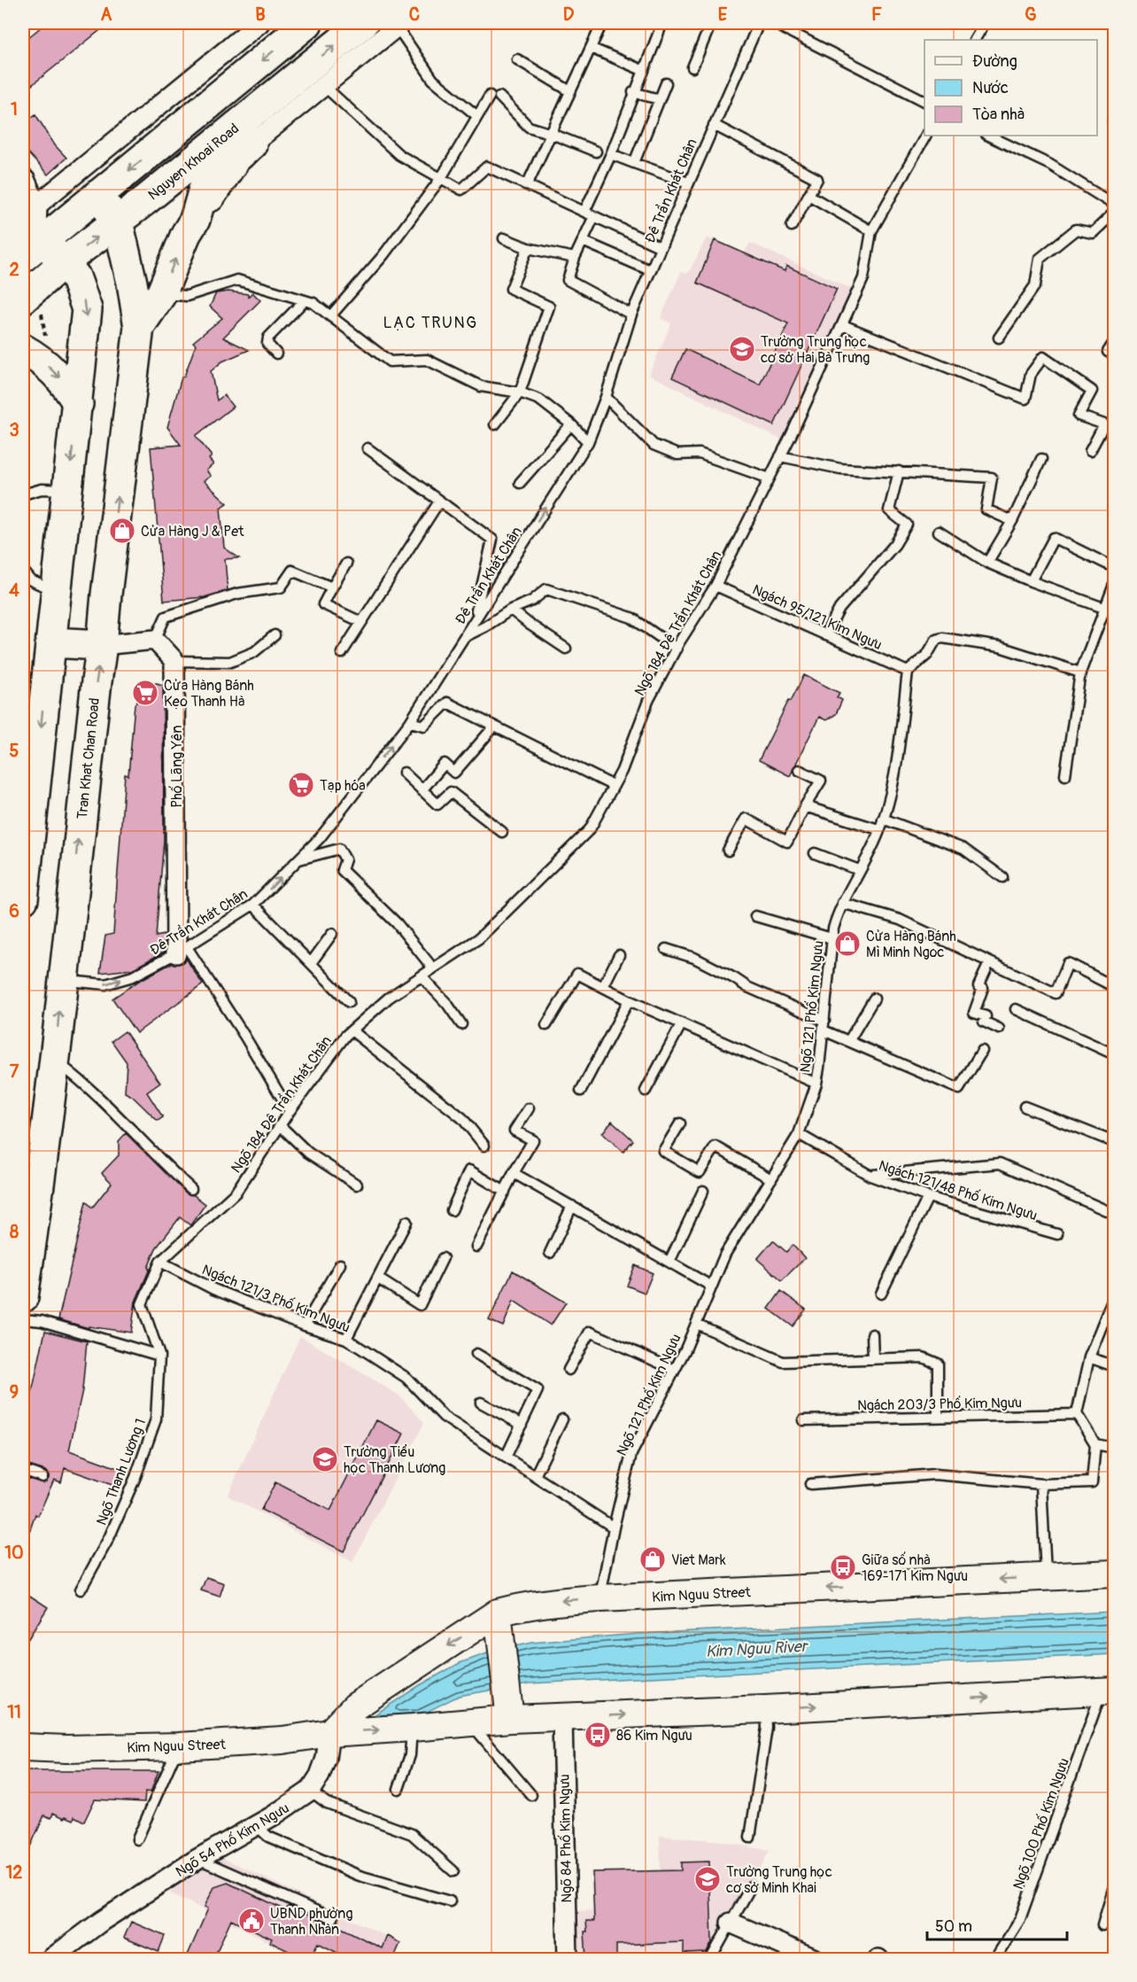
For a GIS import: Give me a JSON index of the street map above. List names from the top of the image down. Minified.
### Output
{"streets":{"main road":["Nguyen Khoai Road","Tran Khat Chan Road","Kim Nguu Street"],"street":["Phố Lãng Yên","Ngõ 84 Phố Kim Ngưu","Ngõ 54 Phố Kim Ngưu"],"lane":["Đê Trần Khát Chân","Ngách 95/121 Kim Ngưu","Ngõ 184 Đê Trần Khát Chân","Ngõ 121 Phố Kim Ngưu","Ngách 121/48 Phố Kim Ngưu","Ngách 121/3 Phố Kim Ngưu","Ngách 203/3 Phố Kim Ngưu","Ngõ Thanh Lương 1","Ngõ 100 Phố Kim Ngưu"]},"crossings":[["Nguyen Khoai Road","Tran Khat Chan Road"],["Đê Trần Khát Chân","Tran Khat Chan Road"],["Đê Trần Khát Chân","Phố Lãng Yên"],["Ngách 95/121 Kim Ngưu","Ngõ 184 Đê Trần Khát Chân"],["Ngách 95/121 Kim Ngưu","Ngõ 121 Phố Kim Ngưu"],["Ngõ 184 Đê Trần Khát Chân","Ngách 121/3 Phố Kim Ngưu"],["Ngõ 121 Phố Kim Ngưu","Ngách 121/48 Phố Kim Ngưu"],["Ngõ 121 Phố Kim Ngưu","Ngách 121/3 Phố Kim Ngưu"],["Ngõ 121 Phố Kim Ngưu","Kim Nguu Street"],["Kim Nguu Street","Ngõ 100 Phố Kim Ngưu"],["Kim Nguu Street","Ngõ 84 Phố Kim Ngưu"],["Kim Nguu Street","Ngõ 54 Phố Kim Ngưu"]],"one_way":["Đê Trần Khát Chân"],"districts":["LẠC TRUNG"],"water":["Kim Nguu River"],"places":{"school or university":["Trường Trung học cơ sở Hai Bà Trưng","Trường Tiểu học Thanh Lương","Trường Trung học cơ sở Minh Khai"],"shop":["Cửa Hàng J & Pet","Cửa Hàng Bánh Mì Minh Ngoc","Viet Mark"],"supermarket":["Cửa Hàng Bánh Kẹo Thanh Hà","Tạp hóa"],"bus stop":["Giữa số nhà 169-171 Kim Ngưu","86 Kim Ngưu"],"public building":["UBND phường Thanh Nhàn"]},"legend":["Đường","Nước","Tòa nhà"],"scale_bar":"50 m","grid":{"columns":["A","B","C","D","E","F","G"],"rows":["1","2","3","4","5","6","7","8","9","10","11","12"]}}
